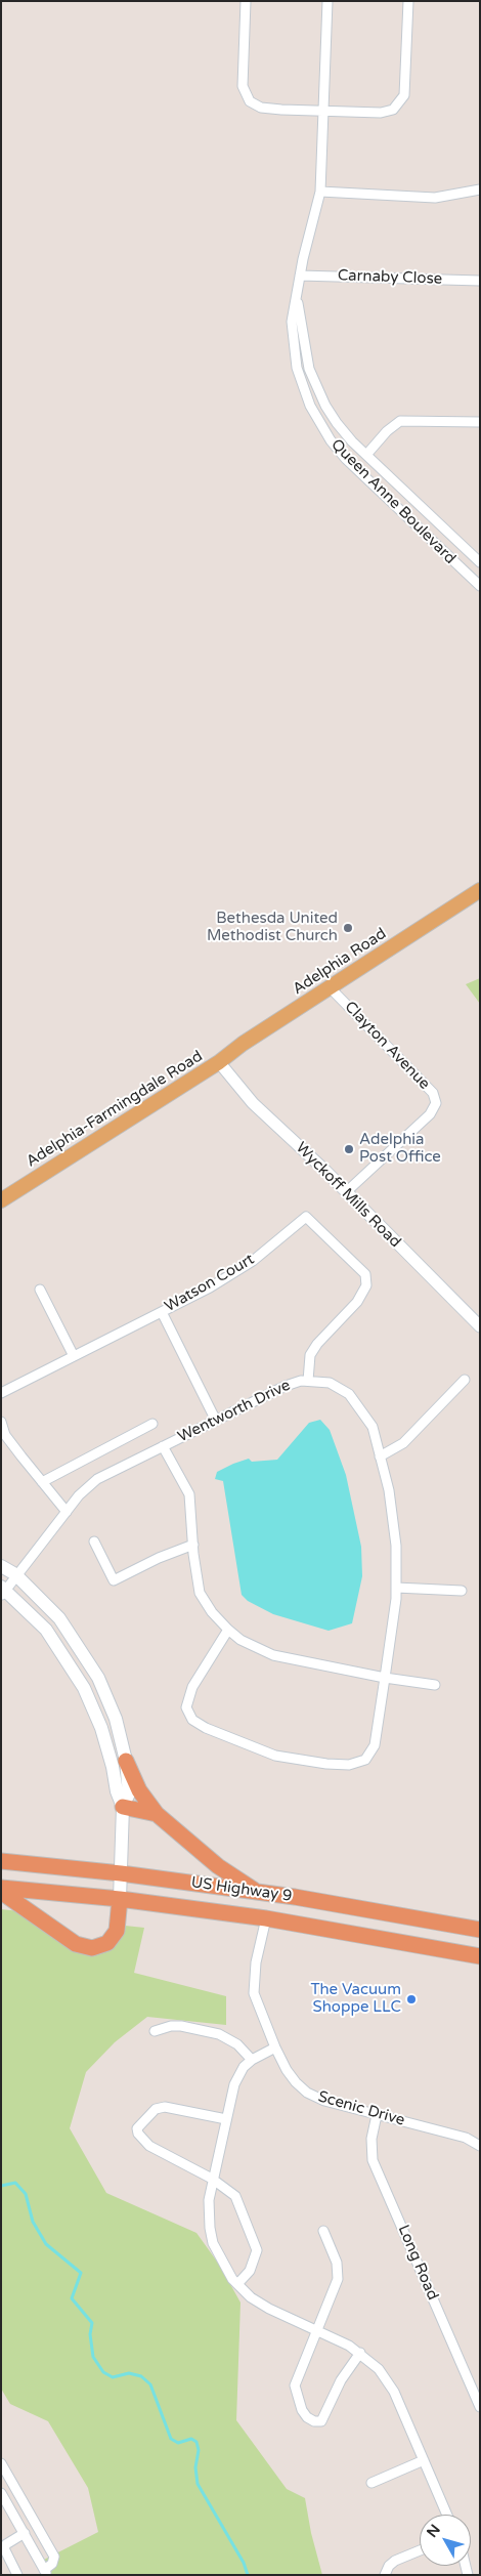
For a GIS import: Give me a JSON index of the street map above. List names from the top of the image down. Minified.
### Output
{"streets":{"highway":["US Highway 9"],"main road":["Adelphia Road","Adelphia-Farmingdale Road"],"street":["Carnaby Close","Queen Anne Boulevard","Clayton Avenue","Wyckoff Mills Road","Watson Court","Wentworth Drive","Scenic Drive","Long Road"]},"crossings":[["Carnaby Close","Queen Anne Boulevard"],["Adelphia Road","Clayton Avenue"],["Adelphia Road","Adelphia-Farmingdale Road"],["Adelphia Road","Wyckoff Mills Road"],["Clayton Avenue","Wyckoff Mills Road"],["Adelphia-Farmingdale Road","Wyckoff Mills Road"],["Watson Court","Wentworth Drive"],["US Highway 9","Scenic Drive"],["Scenic Drive","Long Road"]],"places":["Bethesda United Methodist Church","Adelphia Post Office","The Vacuum Shoppe LLC"],"north":"top left"}
